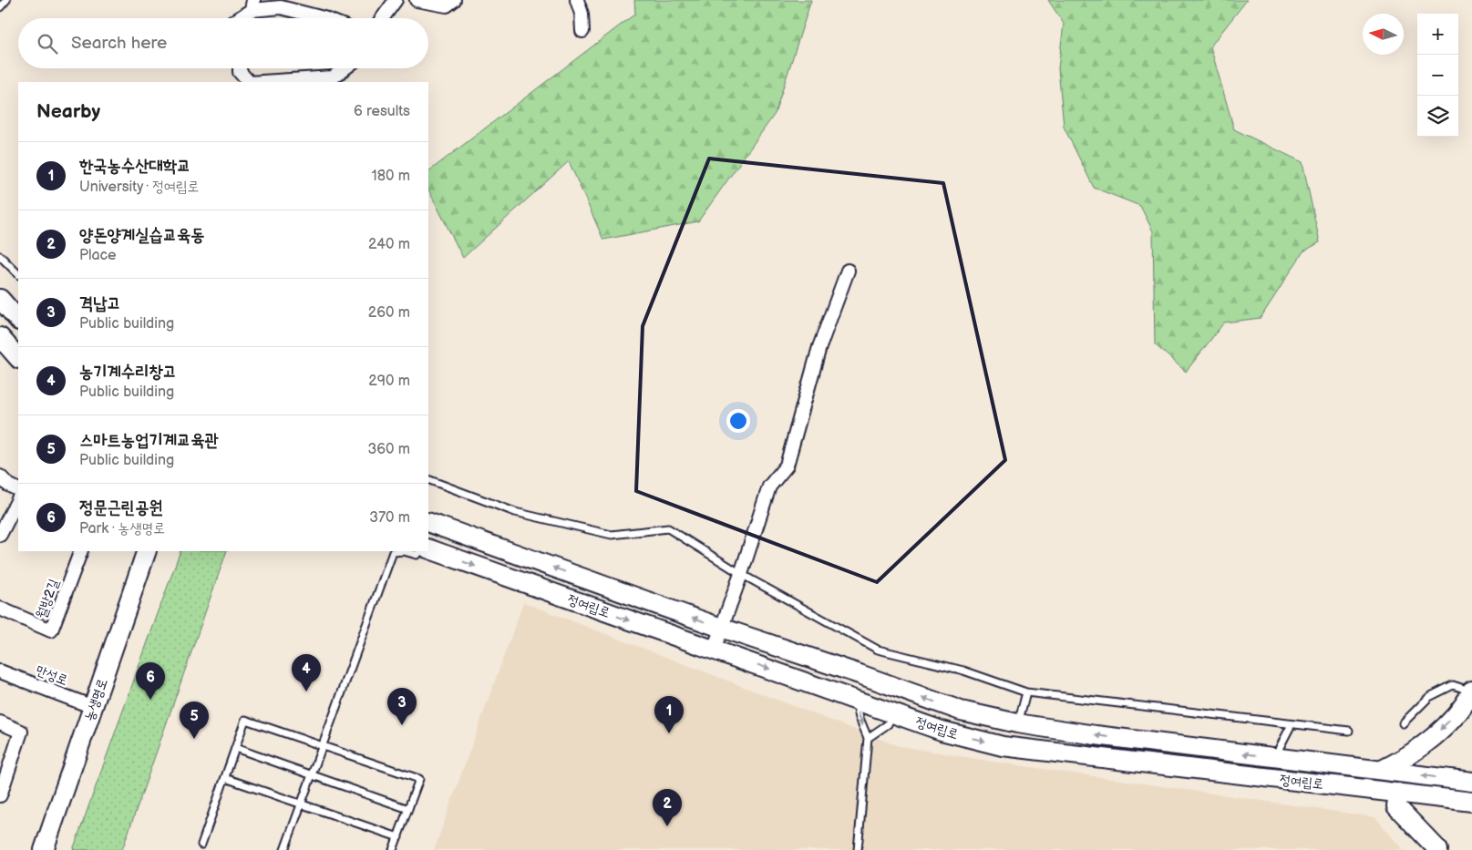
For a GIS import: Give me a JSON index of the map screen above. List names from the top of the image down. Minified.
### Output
{"streets":{"street":["월방2길","정여립로","만성로","농생명로"]},"crossings":[["만성로","농생명로"]],"north":"left","page":{"map_buttons":["+","−"],"search":"Search here","heading":["Nearby","6 results"],"list":[{"mark":"1","name":"한국농수산대학교","note":"University · 정여립로","value":"180 m"},{"mark":"2","name":"양돈양계실습교육동","note":"Place","value":"240 m"},{"mark":"3","name":"격납고","note":"Public building","value":"260 m"},{"mark":"4","name":"농기계수리창고","note":"Public building","value":"290 m"},{"mark":"5","name":"스마트농업기계교육관","note":"Public building","value":"360 m"},{"mark":"6","name":"정문근린공원","note":"Park · 농생명로","value":"370 m"}],"pins":["4","6","3","1","5","2"]}}
